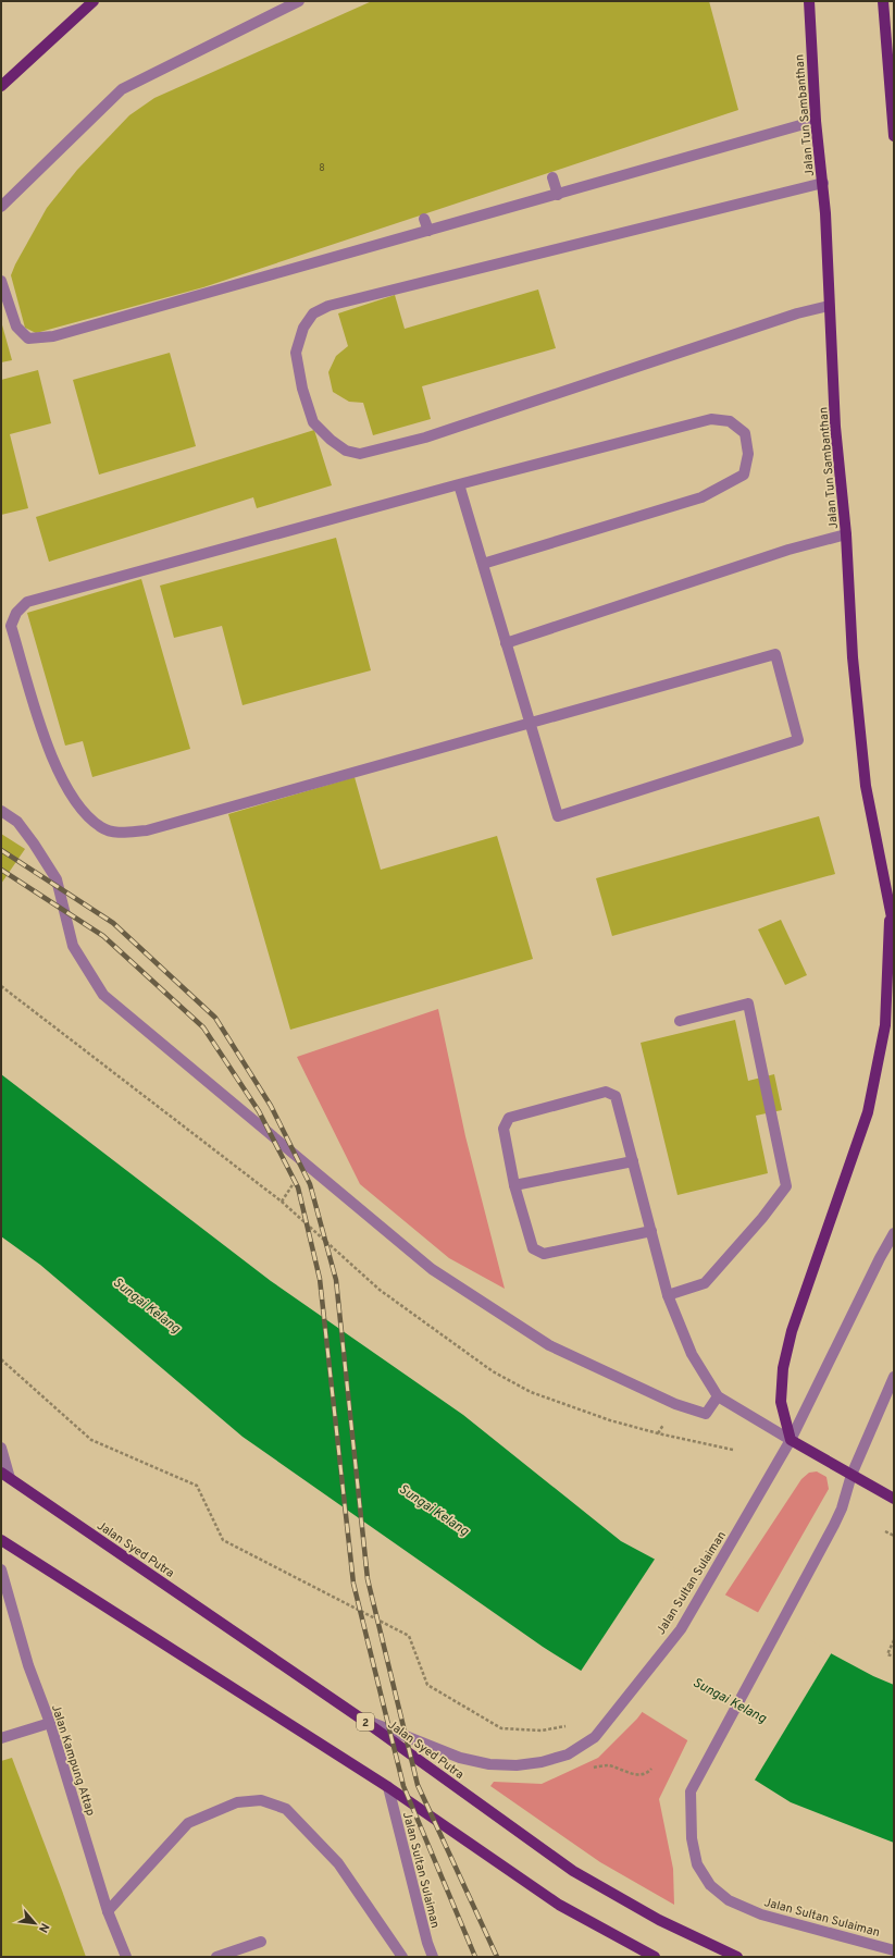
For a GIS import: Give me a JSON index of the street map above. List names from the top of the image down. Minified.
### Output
{"streets":{"main road":["Jalan Tun Sambanthan","Jalan Syed Putra","2"],"street":["Jalan Sultan Sulaiman","Jalan Kampung Attap"]},"crossings":[["Jalan Syed Putra","Jalan Sultan Sulaiman"]],"water":["Sungai Kelang"],"house_numbers":["8"],"north":"bottom right"}
